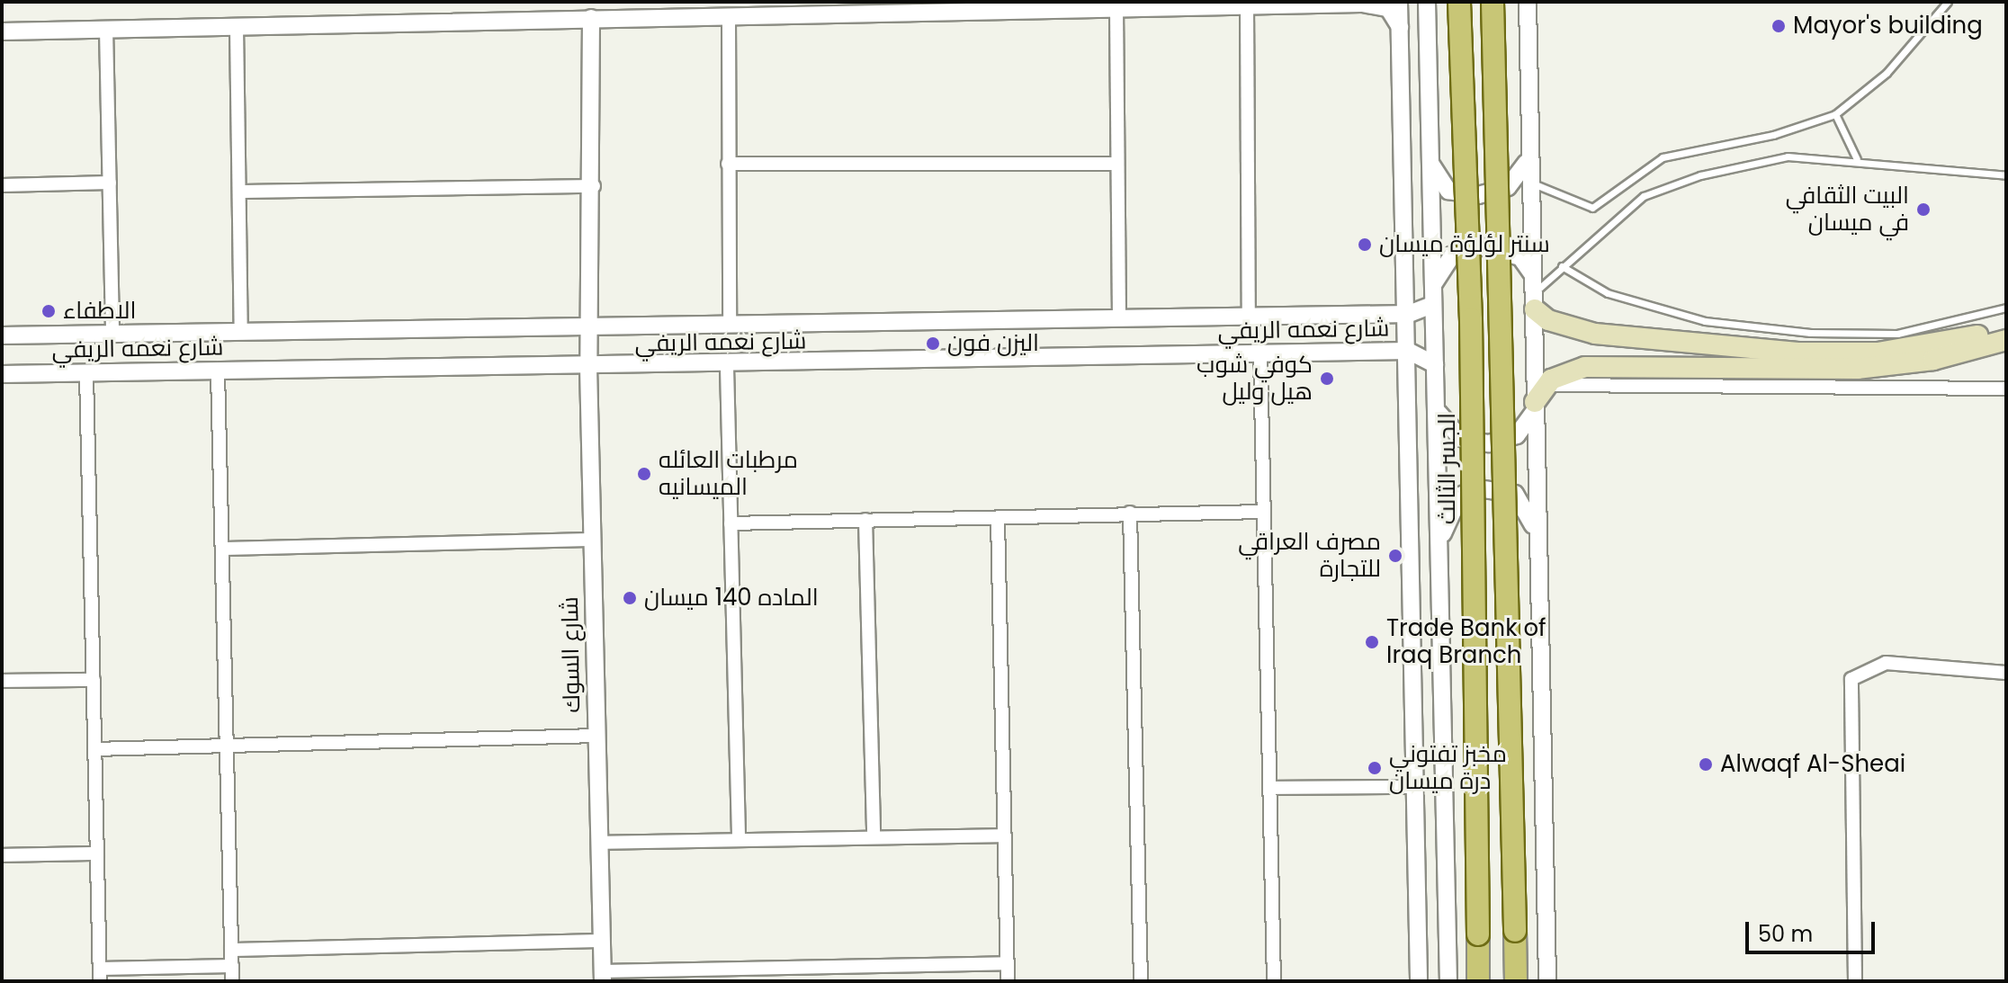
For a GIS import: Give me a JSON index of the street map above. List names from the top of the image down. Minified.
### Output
{"streets":{"main road":["الجسر الثالث"],"street":["شارع نعمه الريفي","شارع السوك"]},"crossings":[["شارع نعمه الريفي","شارع السوك"]],"places":["Mayor's building","البيت الثقافي في ميسان","سنتر لؤلؤة ميسان","الاطفاء","اليزن فون","كوفي شوب هيل وليل","مرطبات العائله الميسانيه","مصرف العراقي للتجارة","الماده 140 ميسان","Trade Bank of Iraq Branch","Alwaqf Al-Sheai","مخبز تفتوني درة ميسان"],"scale_bar":"50 m"}
